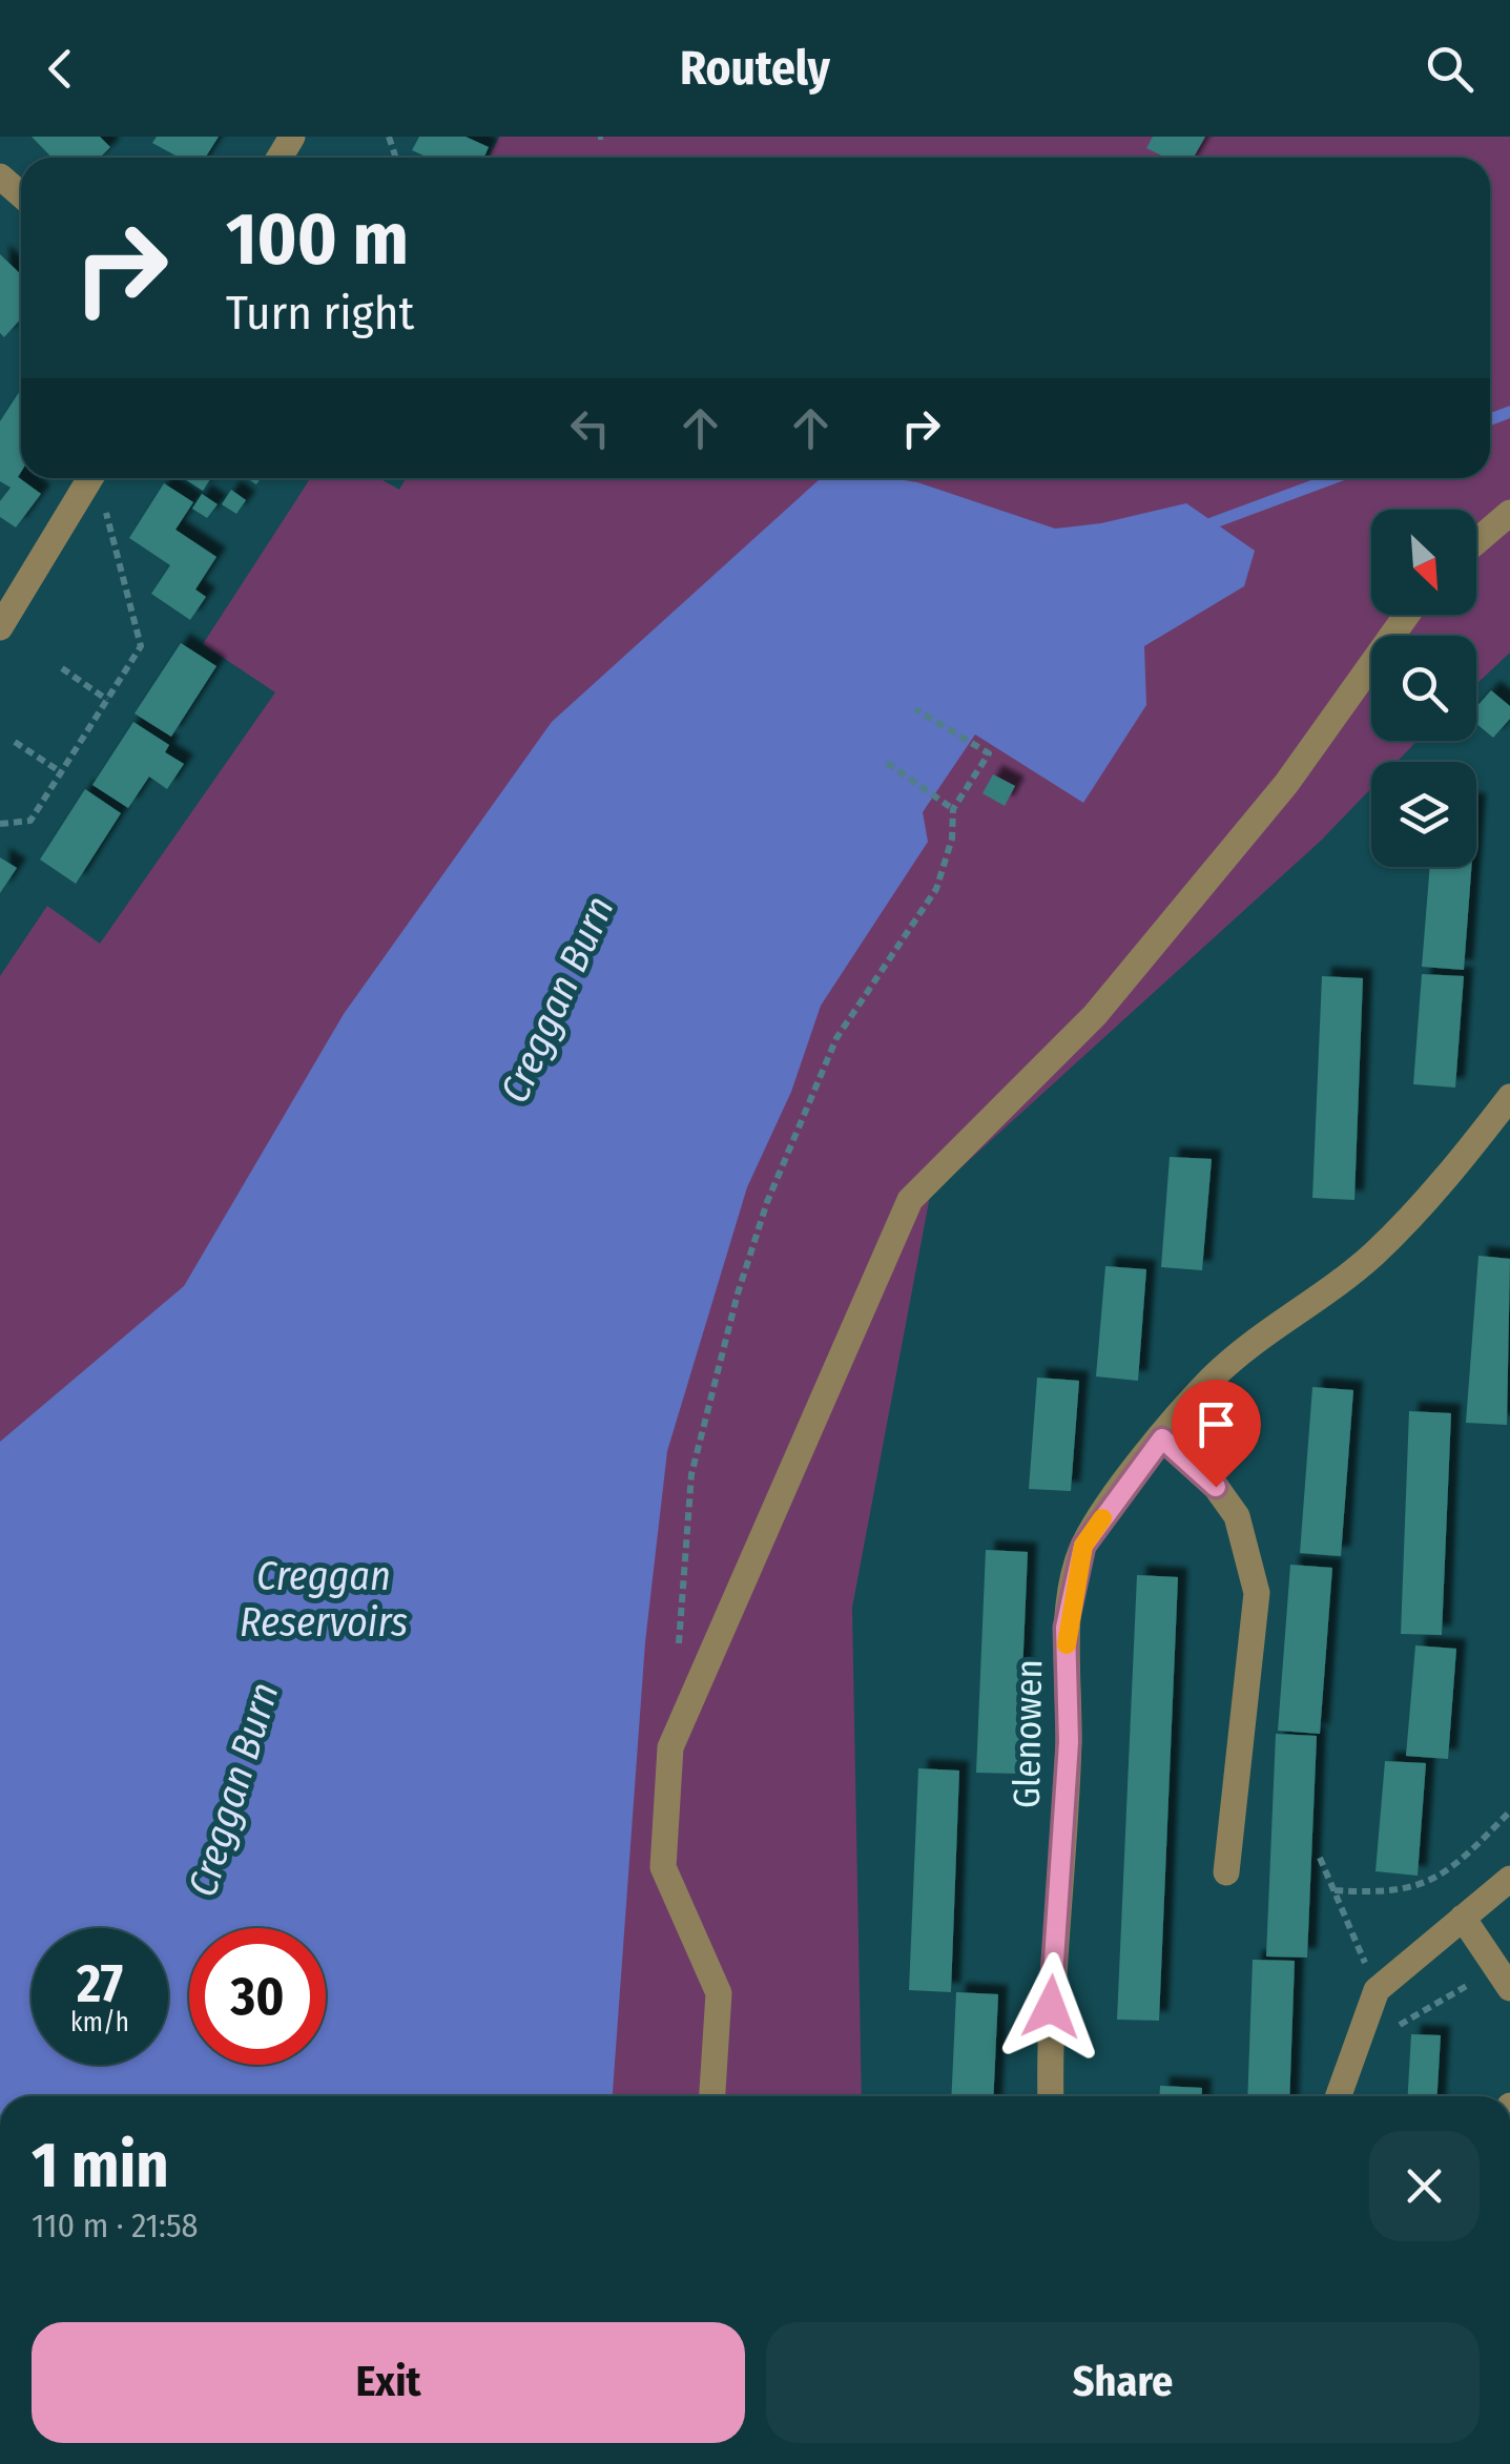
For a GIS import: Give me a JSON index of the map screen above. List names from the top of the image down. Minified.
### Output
{"streets":{"street":["Glenowen"]},"water":["Creggan Burn","Creggan Reservoirs"],"north":"bottom right","page":{"header":"Routely","turn":["100 m","Turn right"],"speed":"27 km/h","limit":"30","heading":["1 min","110 m · 21:58"],"buttons":["Exit","Share"]}}
